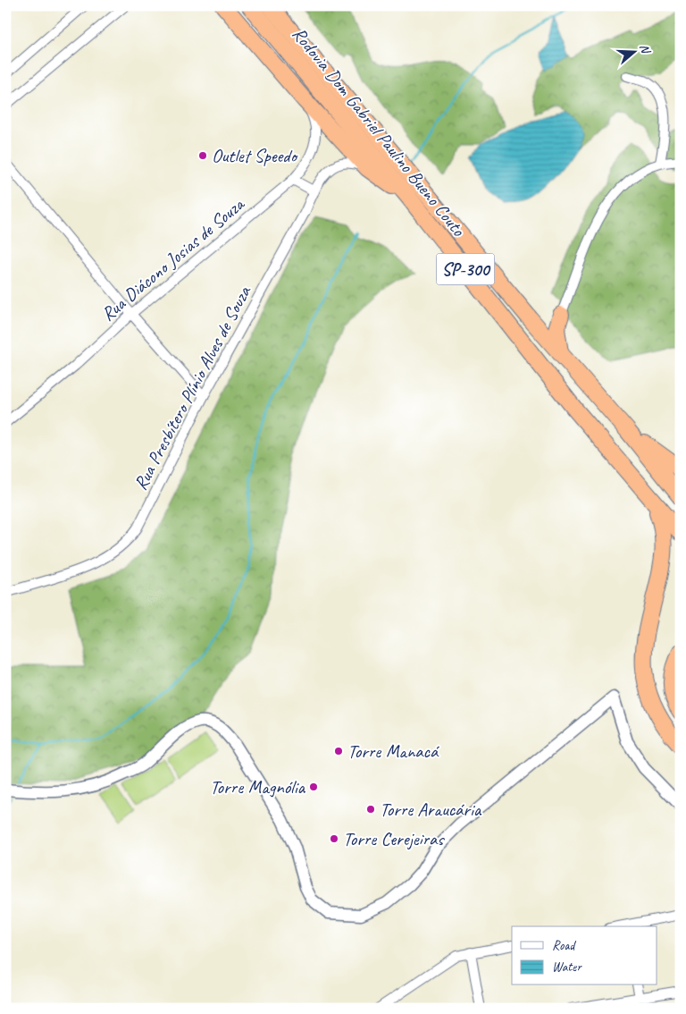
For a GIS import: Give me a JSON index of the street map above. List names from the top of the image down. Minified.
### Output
{"streets":{"highway":["Rodovia Dom Gabriel Paulino Bueno Couto","SP-300"],"street":["Rua Diácono Josias de Souza","Rua Presbítero Plínio Alves de Souza"]},"places":["Outlet Speedo","Torre Manacá","Torre Magnólia","Torre Araucária","Torre Cerejeiras"],"legend":["Road","Water"],"north":"right"}
